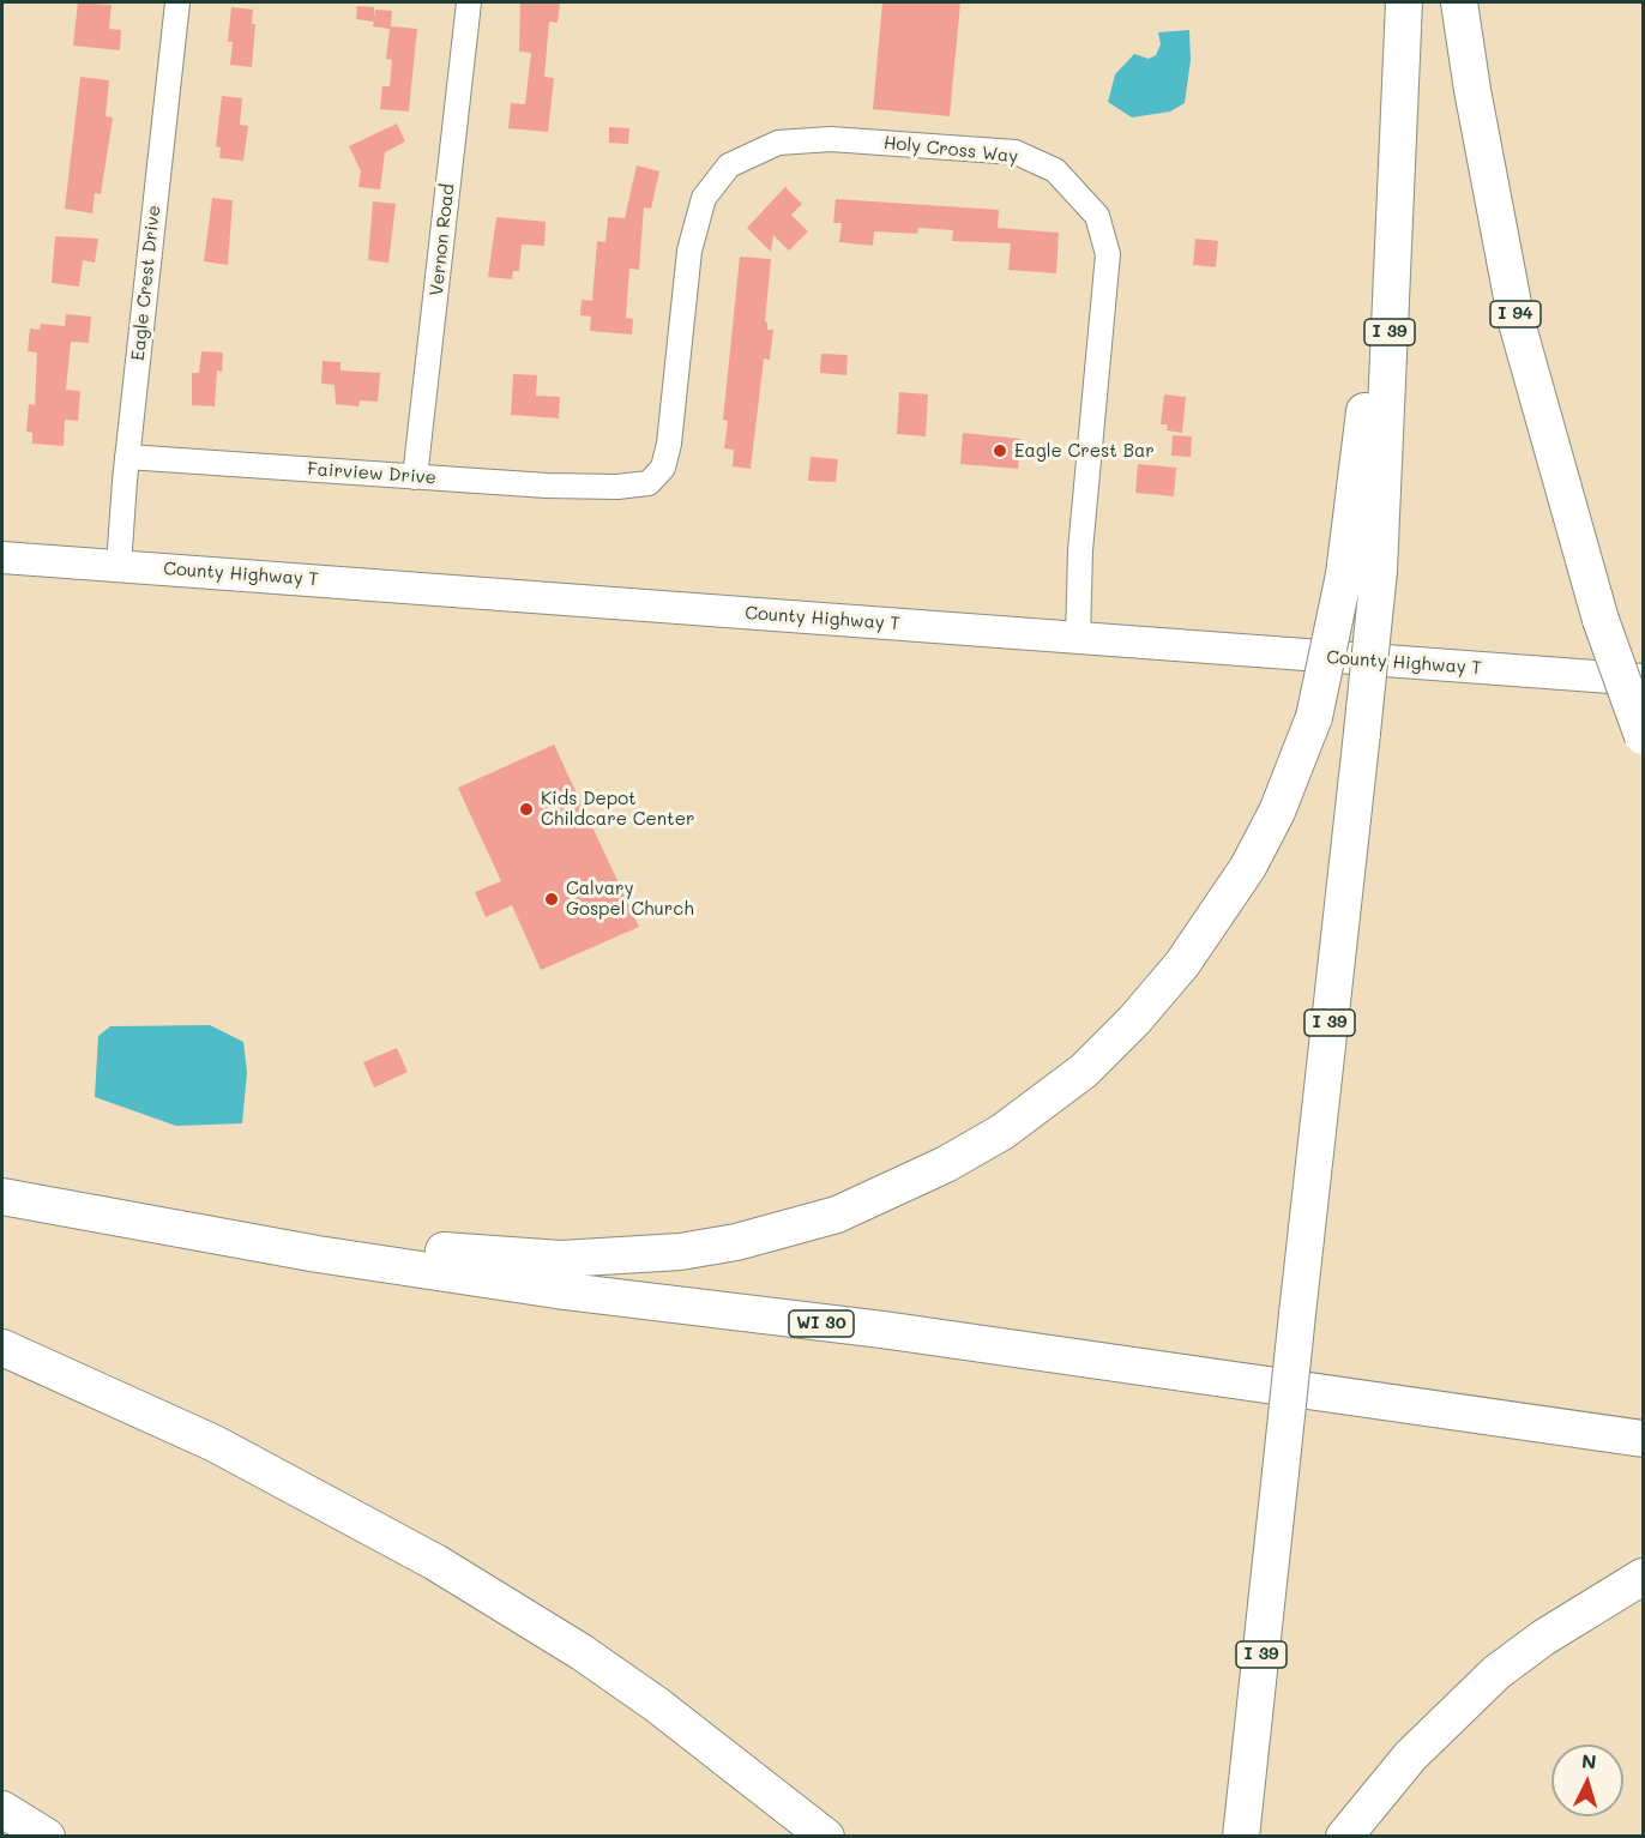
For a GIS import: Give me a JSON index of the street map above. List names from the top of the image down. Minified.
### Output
{"streets":{"highway":["I 94","I 39","WI 30"],"main road":["County Highway T"],"street":["Holy Cross Way","Vernon Road","Eagle Crest Drive","Fairview Drive"]},"crossings":[["Holy Cross Way","Fairview Drive"],["Holy Cross Way","County Highway T"],["Vernon Road","Fairview Drive"],["Eagle Crest Drive","Fairview Drive"],["Eagle Crest Drive","County Highway T"]],"places":["Eagle Crest Bar","Kids Depot Childcare Center","Calvary Gospel Church"],"north":"top"}
